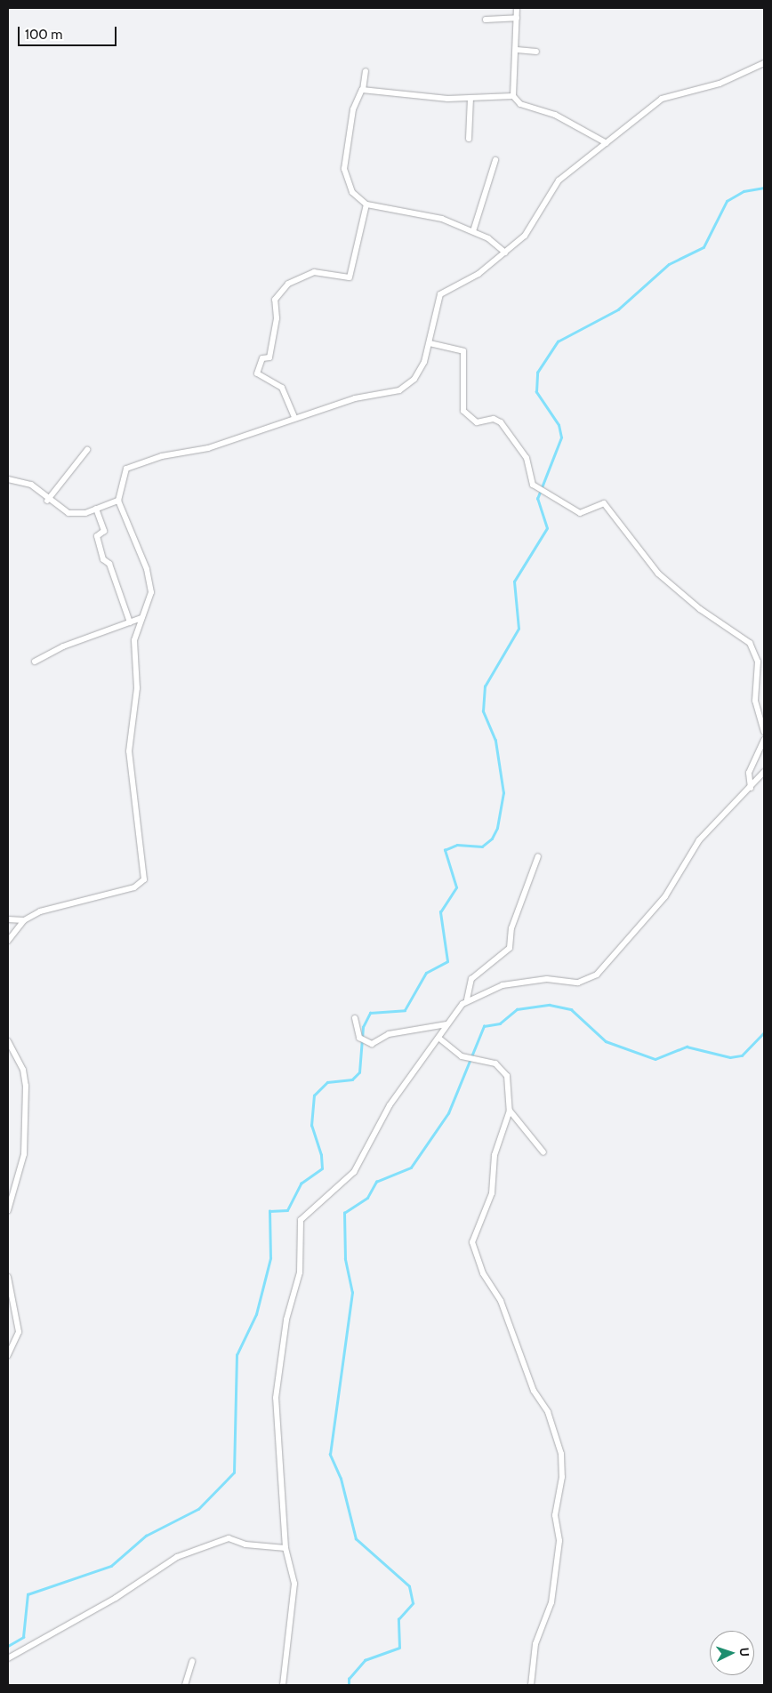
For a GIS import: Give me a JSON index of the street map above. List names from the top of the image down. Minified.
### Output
{"scale_bar":"100 m","north":"right"}
